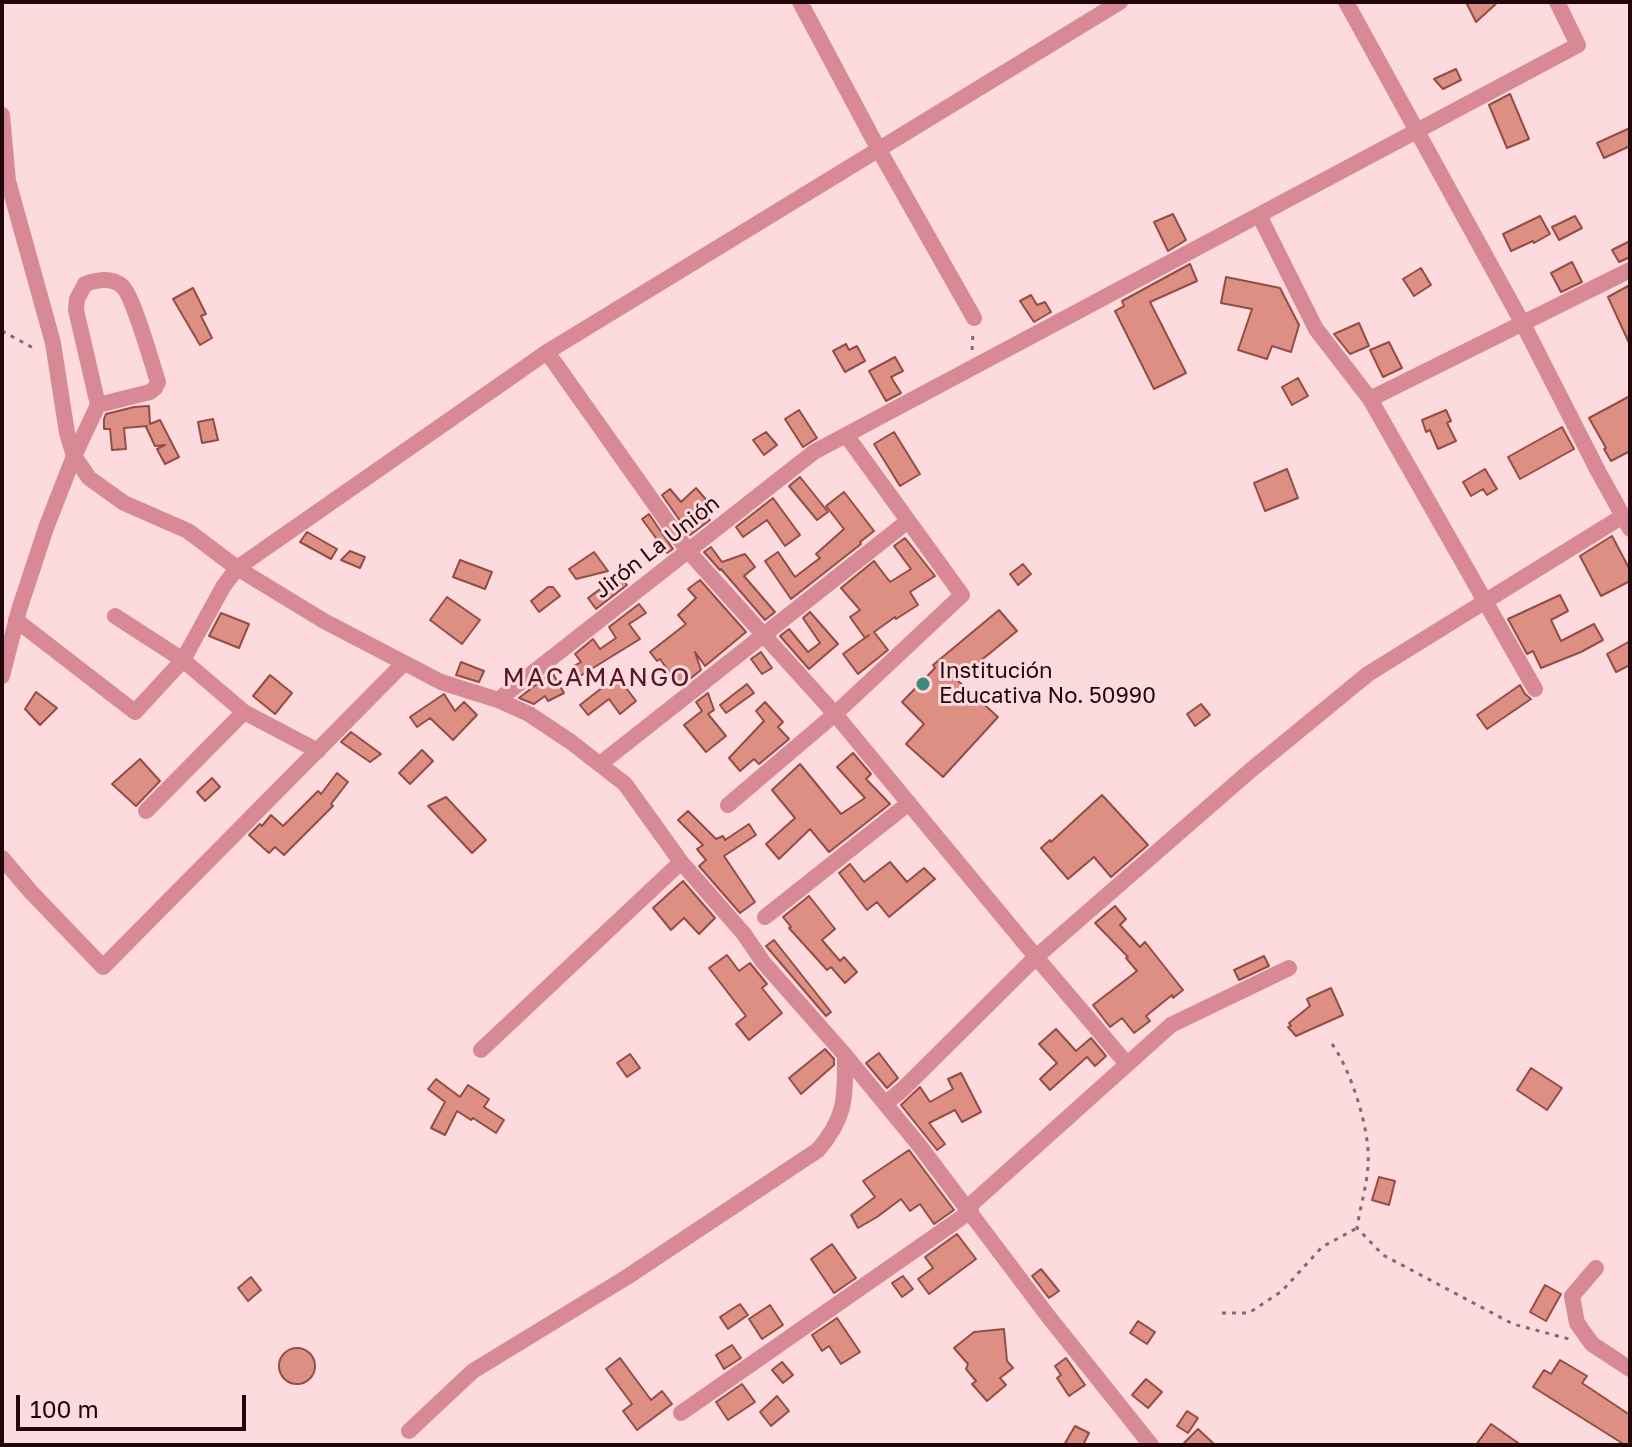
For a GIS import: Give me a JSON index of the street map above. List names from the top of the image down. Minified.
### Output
{"streets":{"street":["Jirón La Unión"]},"districts":["MACAMANGO"],"places":["Institución Educativa No. 50990"],"scale_bar":"100 m"}
